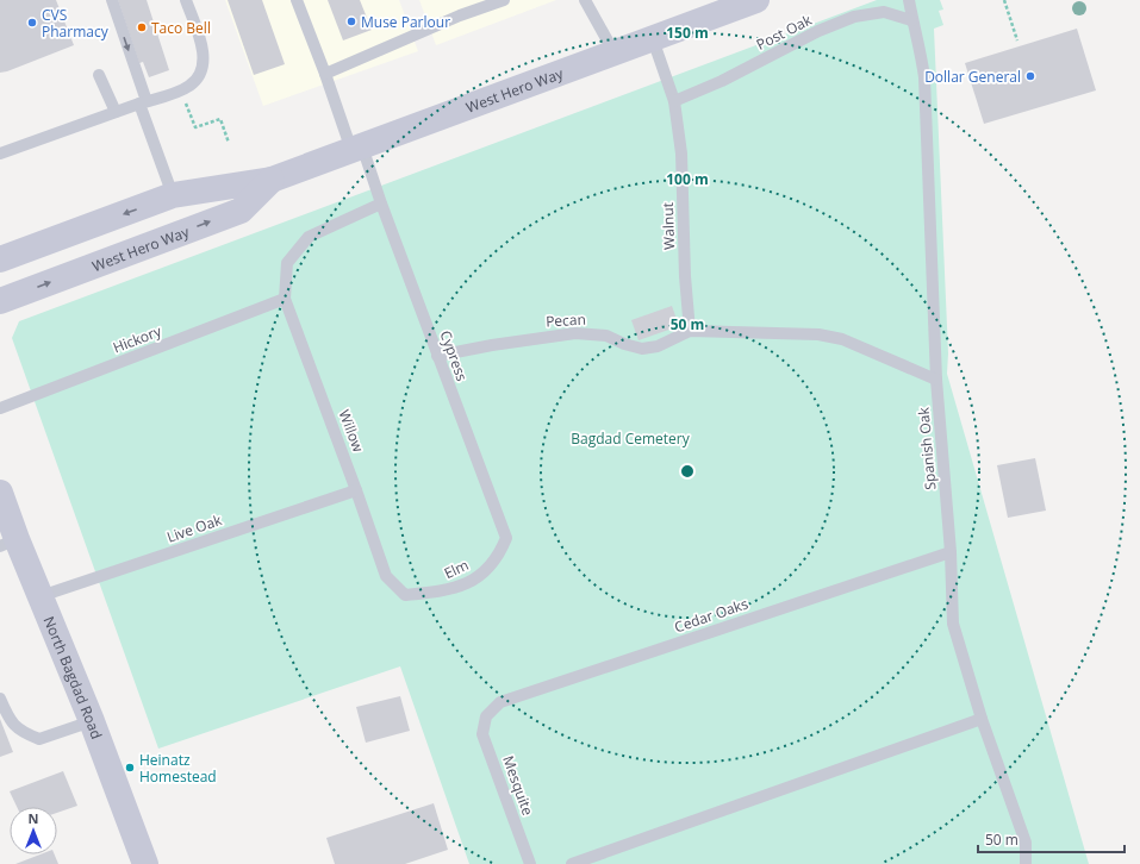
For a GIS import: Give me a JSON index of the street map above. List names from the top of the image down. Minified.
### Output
{"streets":{"main road":["West Hero Way","North Bagdad Road"],"lane":["Post Oak","Walnut","Pecan","Hickory","Cypress","Willow","Spanish Oak","Live Oak","Elm","Cedar Oaks","Mesquite"]},"crossings":[["Post Oak","Walnut"],["Post Oak","Spanish Oak"],["West Hero Way","Walnut"],["West Hero Way","Cypress"],["Walnut","Pecan"],["Pecan","Cypress"],["Hickory","Willow"],["Cypress","Elm"],["Willow","Live Oak"],["Willow","Elm"],["Spanish Oak","Cedar Oaks"],["Live Oak","North Bagdad Road"],["Cedar Oaks","Mesquite"]],"parks":["Bagdad Cemetery"],"places":["Muse Parlour","CVS Pharmacy","Taco Bell","Dollar General","Heinatz Homestead"],"scale_bar":"50 m","north":"top","rings":["150 m","100 m","50 m"]}
